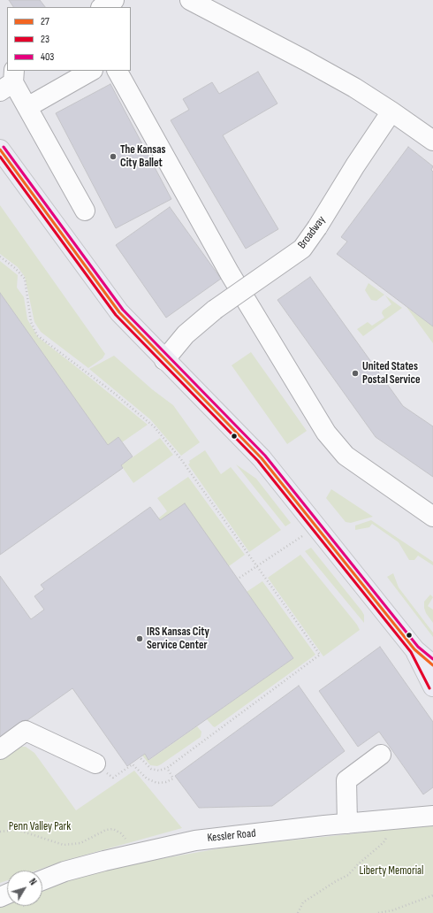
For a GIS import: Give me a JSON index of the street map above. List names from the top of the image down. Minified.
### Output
{"streets":{"street":["Broadway","Kessler Road"]},"parks":["Penn Valley Park","Liberty Memorial"],"places":["The Kansas City Ballet","United States Postal Service","IRS Kansas City Service Center"],"lines":["transit line 403","transit line 27","transit line 23"],"legend":["27","23","403"],"north":"top right"}
